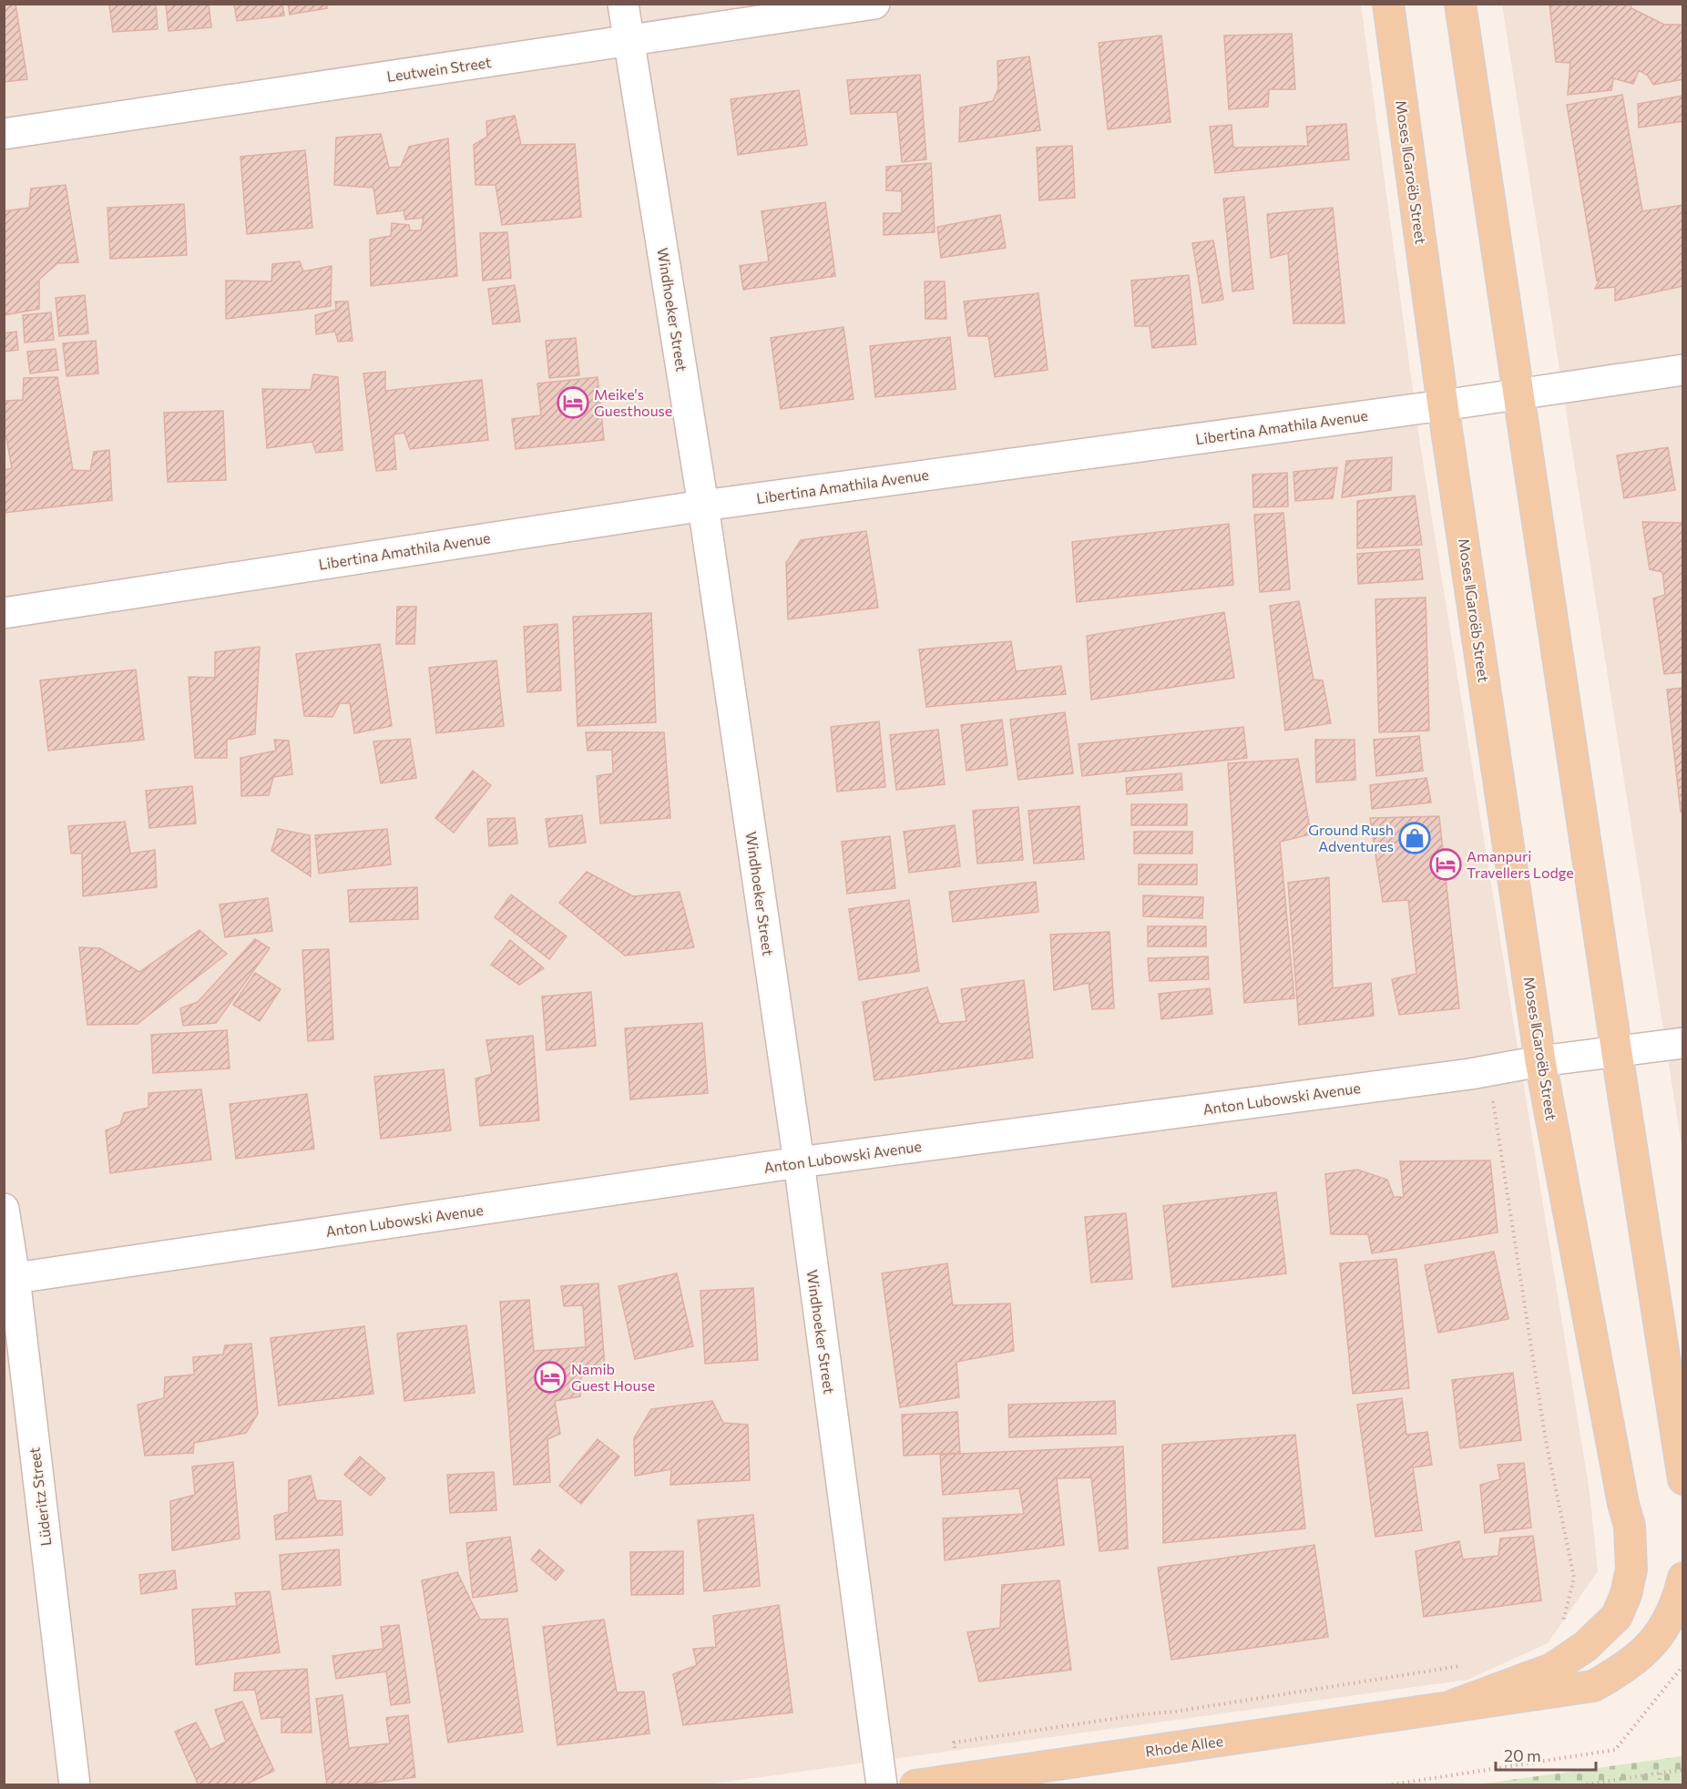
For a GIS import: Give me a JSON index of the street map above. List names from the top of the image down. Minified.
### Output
{"streets":{"main road":["Moses ǁGaroëb Street","Rhode Allee"],"street":["Leutwein Street","Windhoeker Street","Libertina Amathila Avenue","Anton Lubowski Avenue","Lüderitz Street"]},"crossings":[["Leutwein Street","Windhoeker Street"],["Moses ǁGaroëb Street","Libertina Amathila Avenue"],["Moses ǁGaroëb Street","Anton Lubowski Avenue"],["Moses ǁGaroëb Street","Rhode Allee"],["Windhoeker Street","Libertina Amathila Avenue"],["Windhoeker Street","Anton Lubowski Avenue"],["Anton Lubowski Avenue","Lüderitz Street"]],"places":{"hotel":["Meike's Guesthouse","Amanpuri Travellers Lodge","Namib Guest House"],"shop":["Ground Rush Adventures"]},"scale_bar":"20 m"}
